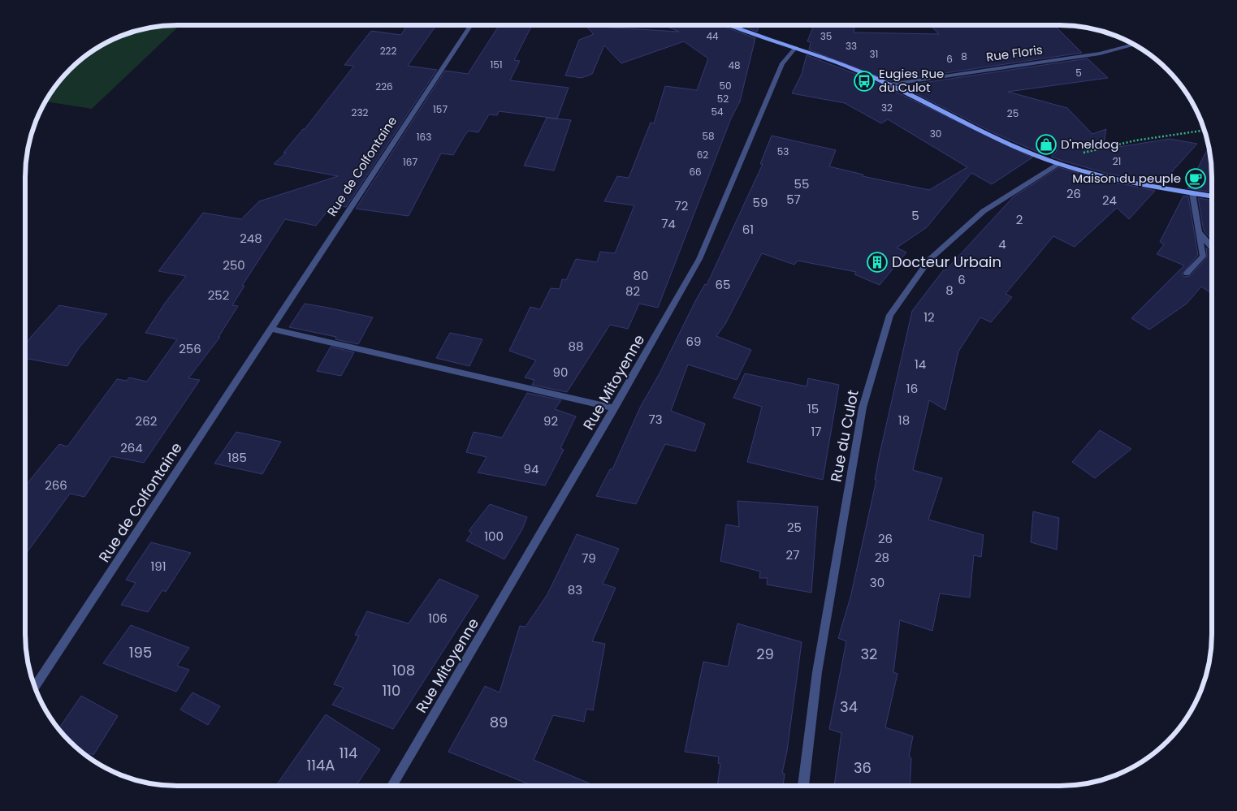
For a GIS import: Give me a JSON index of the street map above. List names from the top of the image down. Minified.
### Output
{"streets":{"street":["Rue Floris","Rue de Colfontaine","Rue Mitoyenne","Rue du Culot"]},"places":{"bus stop":["Eugies Rue du Culot"],"shop":["D'meldog"],"cafe":["Maison du peuple"],"building":["Docteur Urbain"]},"house_numbers":["44","35","33","222","31","8","6","151","48","5","50","226","52","32","157","54","232","25","30","58","163","53","62","21","167","66","55","26","57","24","59","72","5","2","74","61","248","4","250","80","6","65","8","82","252","12","69","88","256","14","90","16","15","73","18","262","92","17","264","185","94","266","25","100","26","27","28","79","191","30","83","106","195","29","32","108","110","34","89","114","114A","36"]}
